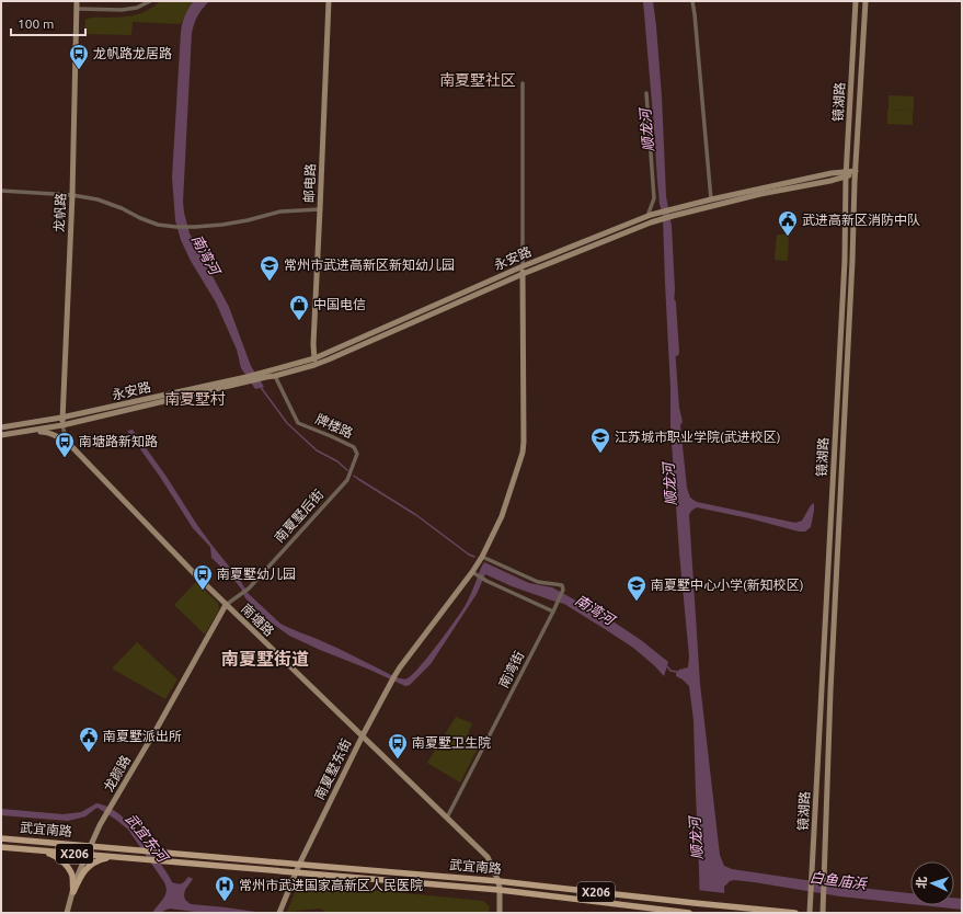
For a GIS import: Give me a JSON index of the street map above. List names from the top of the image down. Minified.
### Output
{"streets":{"main road":["武宜南路","X206"],"street":["镜湖路","邮电路","龙帆路","永安路","牌楼路","南夏墅后街","南塘路","南湾街","南夏墅东街","龙颜路"]},"crossings":[["镜湖路","永安路"],["邮电路","永安路"],["龙帆路","永安路"],["龙帆路","南塘路"],["永安路","牌楼路"],["永安路","南塘路"],["永安路","南夏墅东街"],["牌楼路","南夏墅后街"],["南夏墅后街","南塘路"],["南夏墅后街","龙颜路"],["南塘路","南湾街"],["南塘路","南夏墅东街"],["南塘路","龙颜路"],["南塘路","武宜南路"],["南湾街","南夏墅东街"],["南夏墅东街","武宜南路"],["龙颜路","武宜南路"]],"districts":["南夏墅社区","南夏墅村","南夏墅街道"],"water":["顺龙河","南湾河","武宜东河","白鱼庙浜"],"places":{"bus stop":["龙帆路龙居路","南塘路新知路","南夏墅幼儿园","南夏墅卫生院"],"public building":["武进高新区消防中队","南夏墅派出所"],"school or university":["常州市武进高新区新知幼儿园","江苏城市职业学院(武进校区)","南夏墅中心小学(新知校区)"],"shop":["中国电信"],"hospital":["常州市武进国家高新区人民医院"]},"scale_bar":"100 m","north":"left"}
